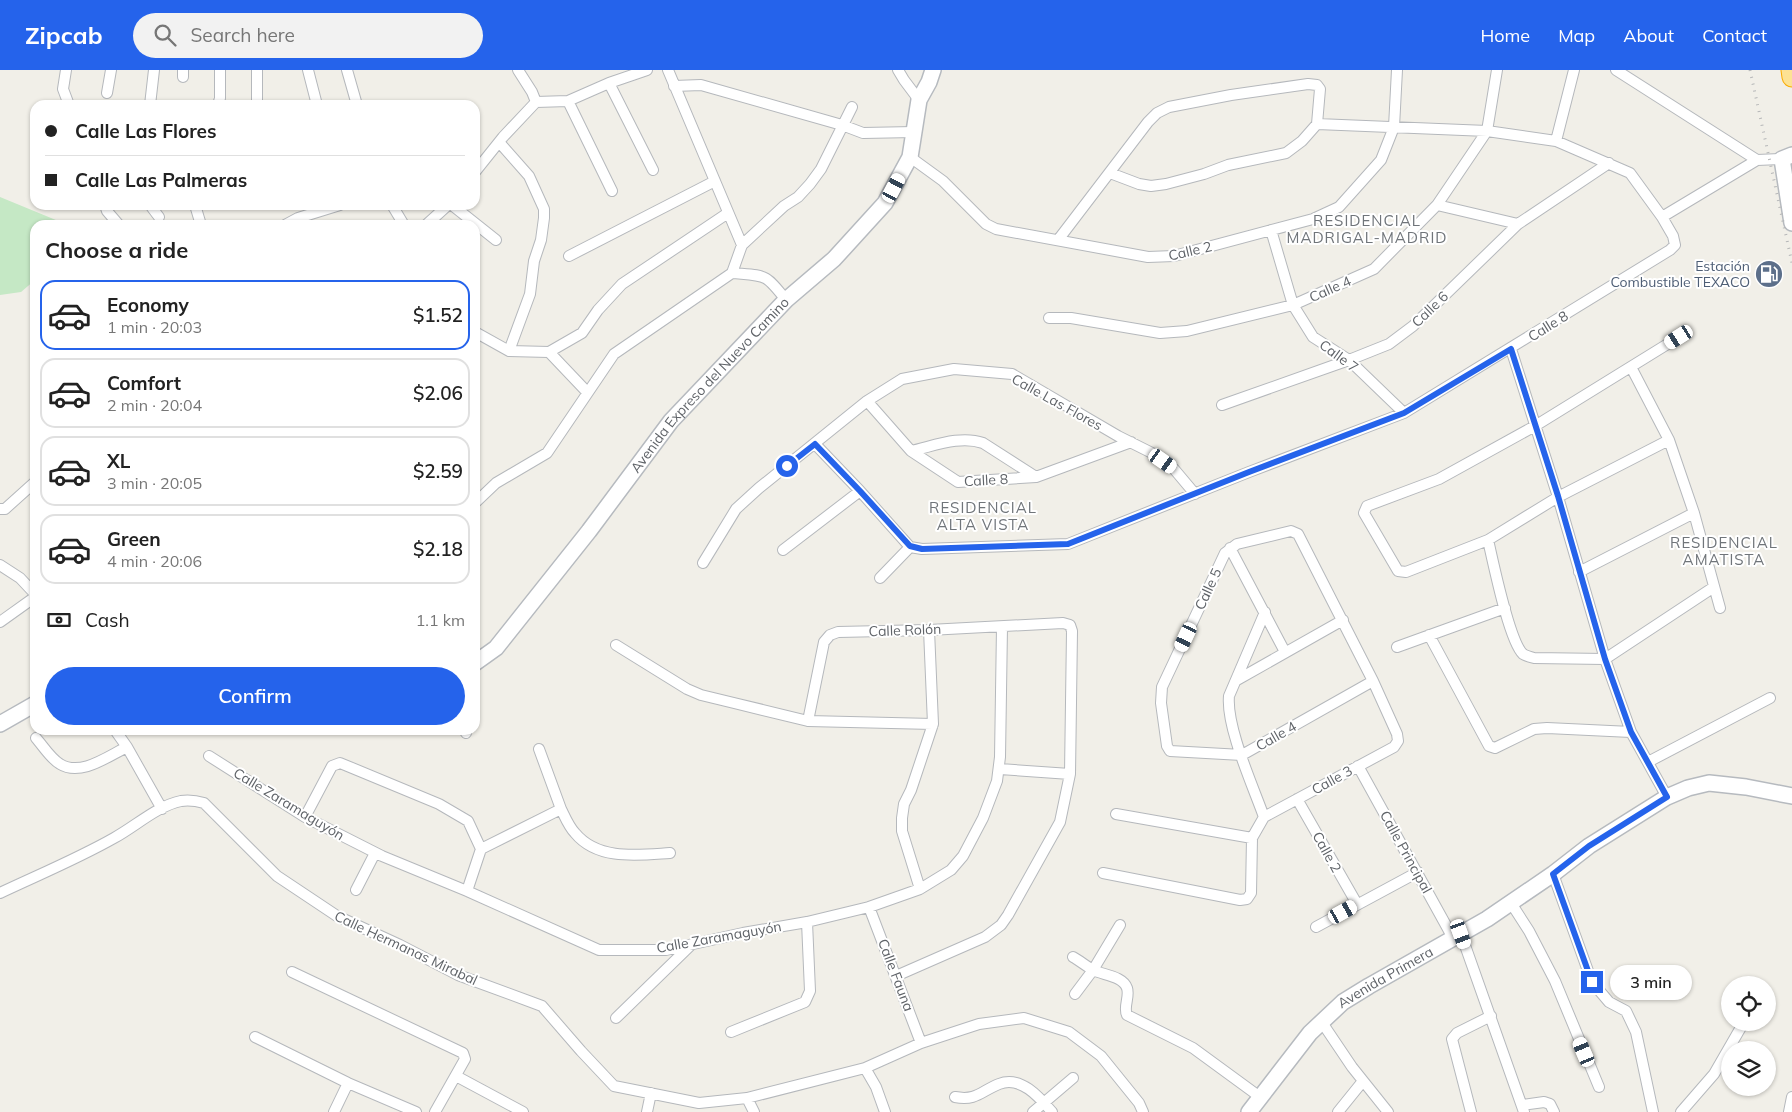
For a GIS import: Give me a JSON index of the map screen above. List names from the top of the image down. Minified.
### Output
{"streets":{"street":["Calle 2","Calle 4","Calle 6","Calle 8","Calle 7","Avenida Expreso del Nuevo Camino","Calle Las Flores","Calle 5","Calle Rolón","Calle 3","Calle Zaramaguyón","Calle Principal","Calle Hermanas Mirabal","Calle Fauna","Avenida Primera"]},"crossings":[["Calle 2","Calle 8"],["Calle 2","Calle 7"],["Calle 2","Avenida Expreso del Nuevo Camino"],["Calle 2","Calle 3"],["Calle 4","Calle 8"],["Calle 4","Calle 7"],["Calle 4","Calle 5"],["Calle 4","Calle 3"],["Calle 6","Calle 8"],["Calle 6","Calle 7"],["Calle 8","Calle 7"],["Calle 8","Calle Las Flores"],["Calle Rolón","Calle Zaramaguyón"],["Calle 3","Calle Principal"],["Calle Zaramaguyón","Calle Fauna"],["Calle Principal","Avenida Primera"],["Calle Hermanas Mirabal","Calle Fauna"]],"districts":["RESIDENCIAL MADRIGAL-MADRID","RESIDENCIAL ALTA VISTA","RESIDENCIAL AMATISTA"],"places":{"fuel station":["Estación Combustible TEXACO"]},"page":{"header":"Zipcab","search":"Search here","nav":["Home","Map","About","Contact"],"banner":["Calle Las Flores","Calle Las Palmeras"],"heading":"Choose a ride","list":[{"name":"Economy","note":"1 min · 20:03","value":"$1.52"},{"name":"Comfort","note":"2 min · 20:04","value":"$2.06"},{"name":"XL","note":"3 min · 20:05","value":"$2.59"},{"name":"Green","note":"4 min · 20:06","value":"$2.18"}],"pay":["Cash","1.1 km"],"buttons":"Confirm","bubble":"3 min"}}
